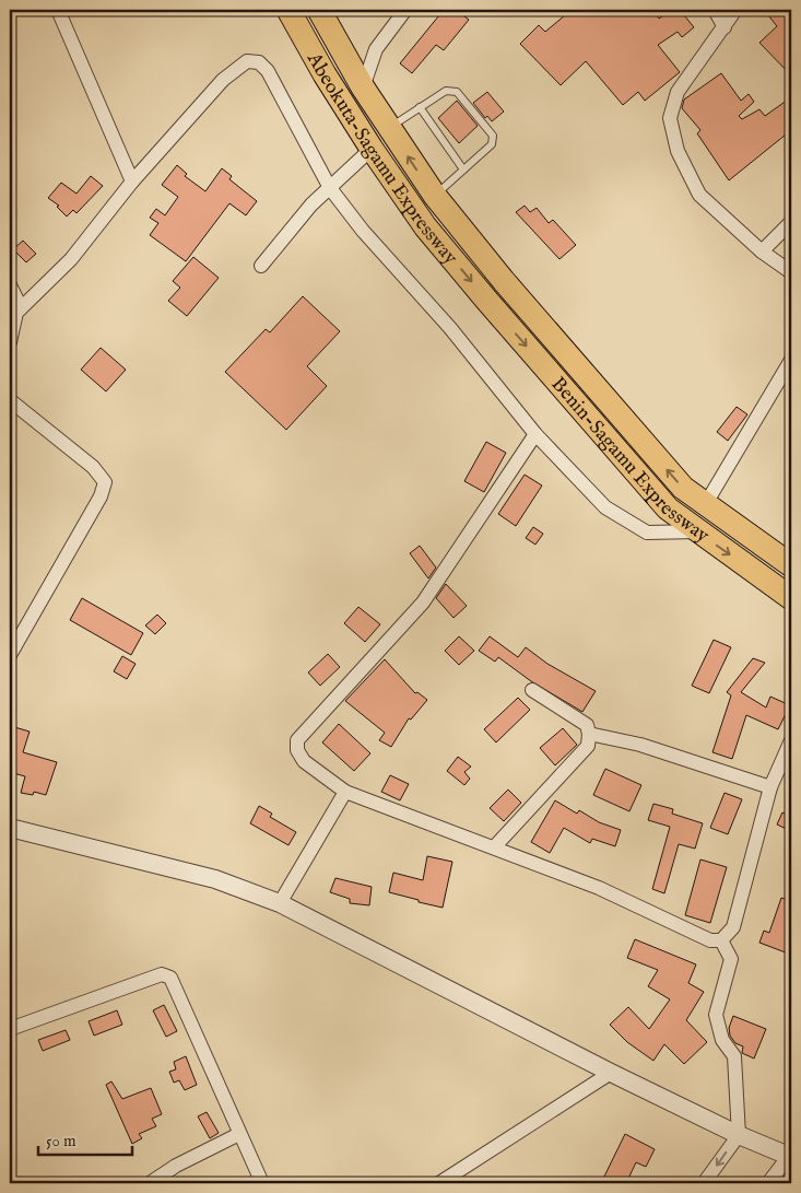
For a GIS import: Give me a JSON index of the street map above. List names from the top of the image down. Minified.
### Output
{"streets":{"highway":["Abeokuta-Sagamu Expressway","Benin-Sagamu Expressway"]},"crossings":[["Abeokuta-Sagamu Expressway","Benin-Sagamu Expressway"]],"scale_bar":"50 m"}
